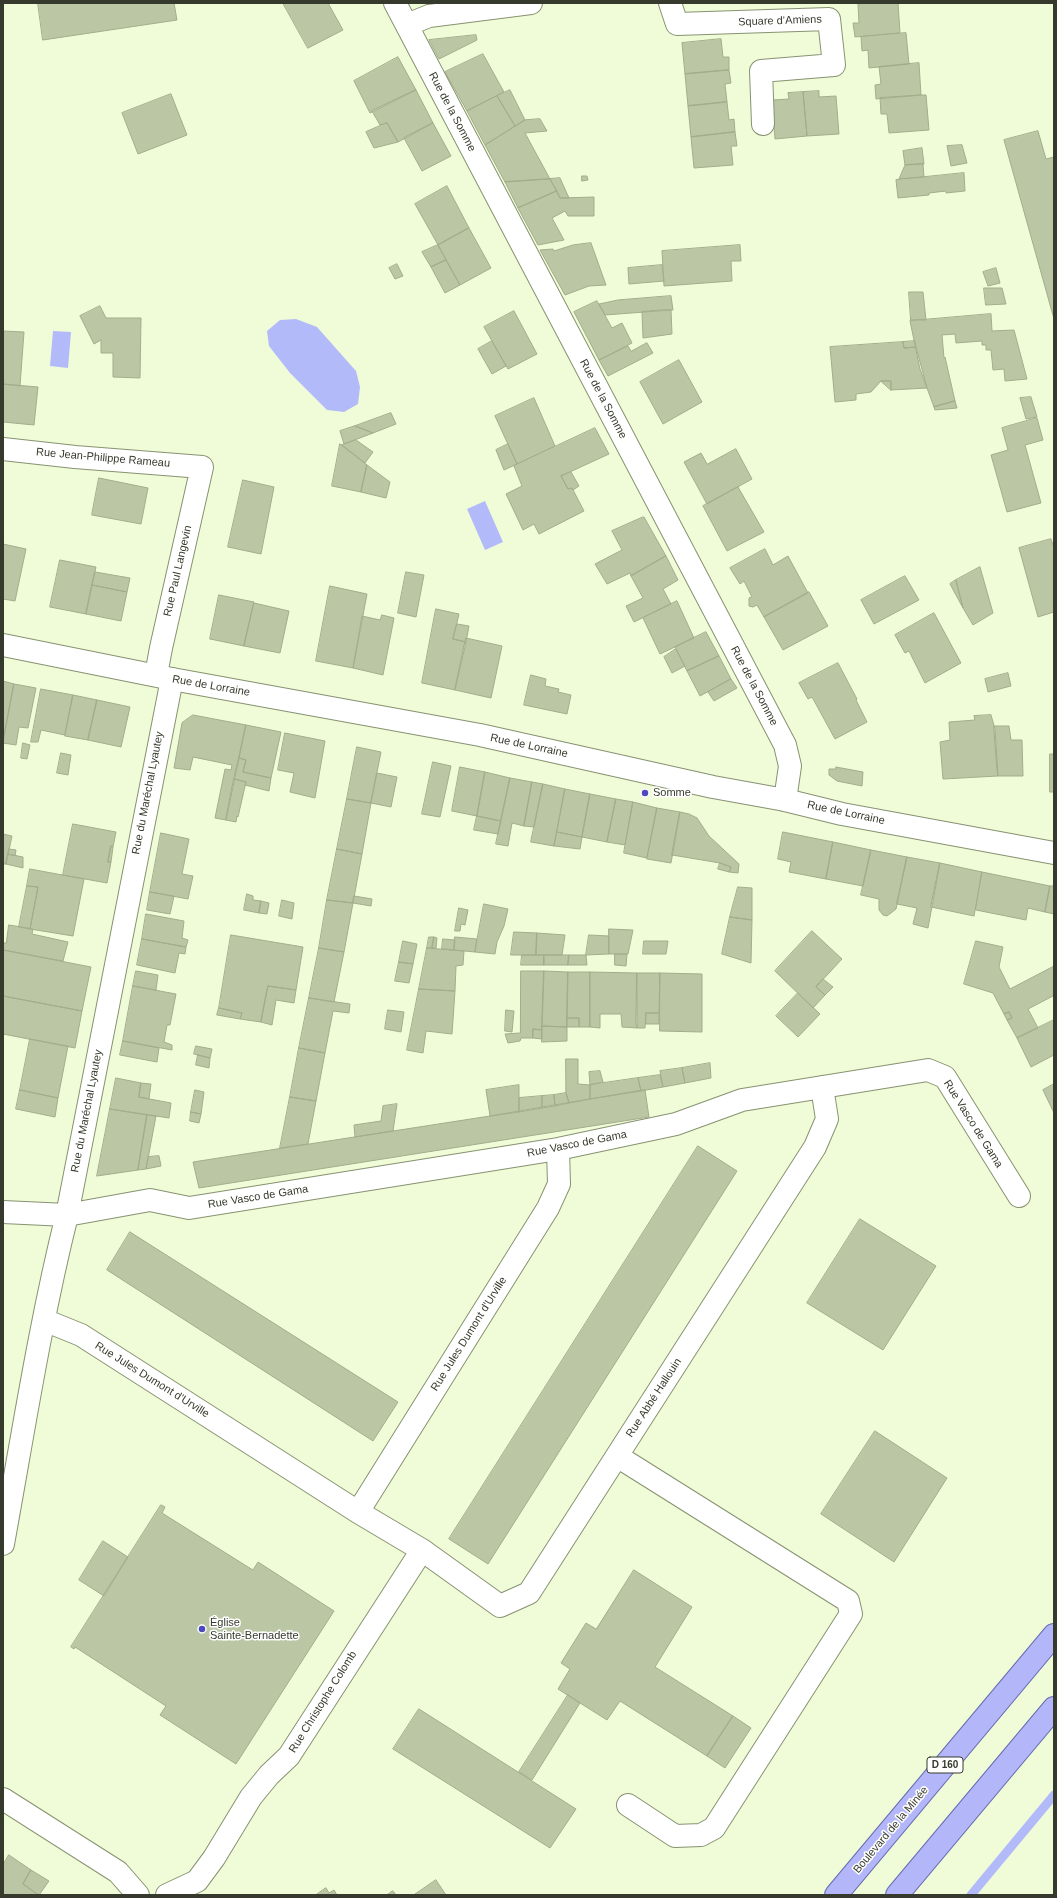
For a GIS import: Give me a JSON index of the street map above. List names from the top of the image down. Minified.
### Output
{"streets":{"main road":["D 160","Boulevard de la Minée"],"street":["Square d’Amiens","Rue de la Somme","Rue Jean-Philippe Rameau","Rue Paul Langevin","Rue de Lorraine","Rue du Maréchal Lyautey","Rue Vasco de Gama","Rue Jules Dumont d'Urville","Rue Abbé Hallouin","Rue Christophe Colomb"]},"crossings":[["Rue de la Somme","Rue de Lorraine"],["Rue Jean-Philippe Rameau","Rue Paul Langevin"],["Rue Paul Langevin","Rue de Lorraine"],["Rue Paul Langevin","Rue du Maréchal Lyautey"],["Rue de Lorraine","Rue du Maréchal Lyautey"],["Rue du Maréchal Lyautey","Rue Vasco de Gama"],["Rue du Maréchal Lyautey","Rue Jules Dumont d'Urville"],["Rue Vasco de Gama","Rue Jules Dumont d'Urville"],["Rue Vasco de Gama","Rue Abbé Hallouin"],["Rue Jules Dumont d'Urville","Rue Abbé Hallouin"],["Rue Jules Dumont d'Urville","Rue Christophe Colomb"],["Rue Abbé Hallouin","Rue Christophe Colomb"]],"places":["Somme","Église Sainte-Bernadette"]}
